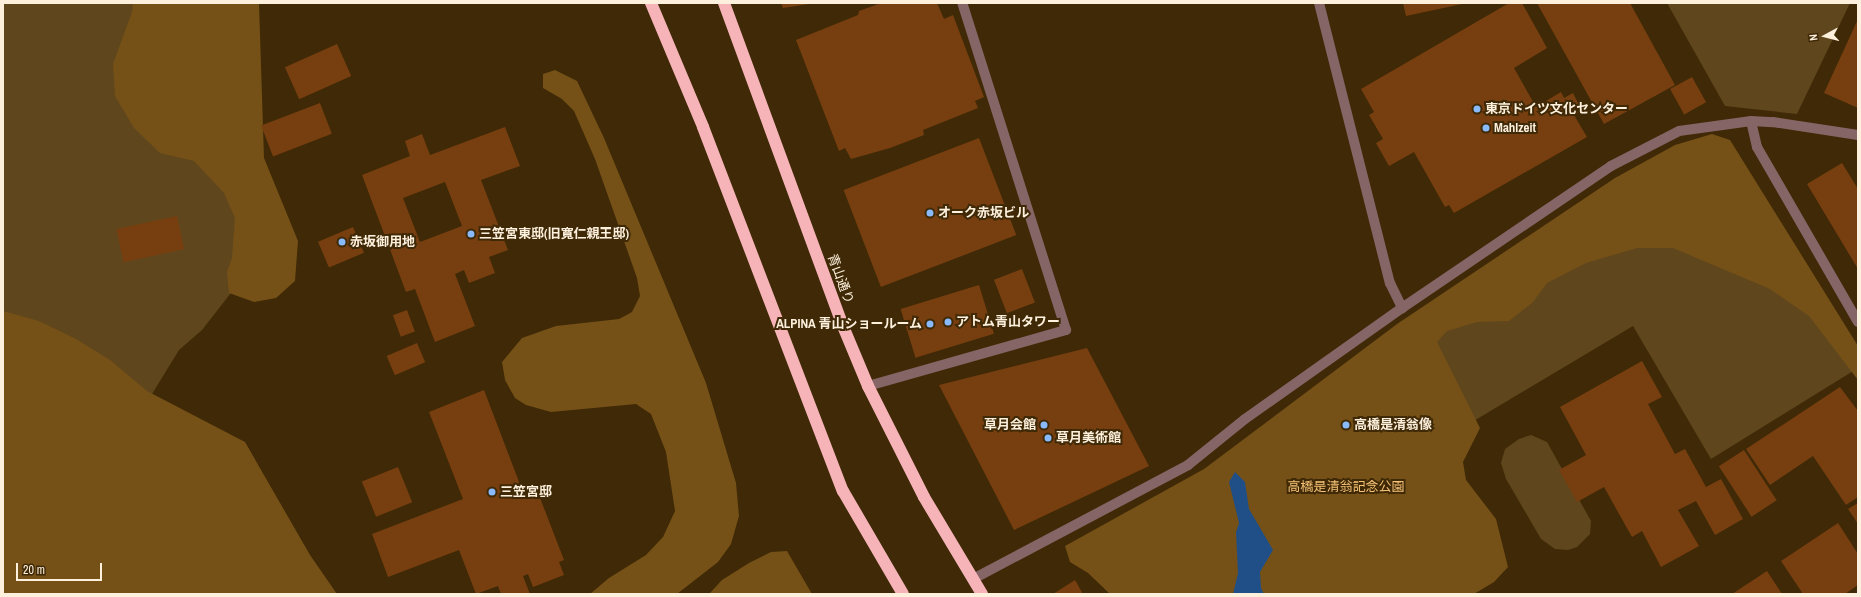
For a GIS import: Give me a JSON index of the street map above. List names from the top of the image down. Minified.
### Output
{"streets":{"highway":["青山通り"]},"parks":["高橋是清翁記念公園"],"places":["東京ドイツ文化センター","Mahlzeit","オーク赤坂ビル","三笠宮東邸(旧寬仁親王邸)","赤坂御用地","アトム青山タワー","ALPINA 青山ショールーム","草月会館","高橋是清翁像","草月美術館","三笠宮邸"],"scale_bar":"20 m","north":"left"}
